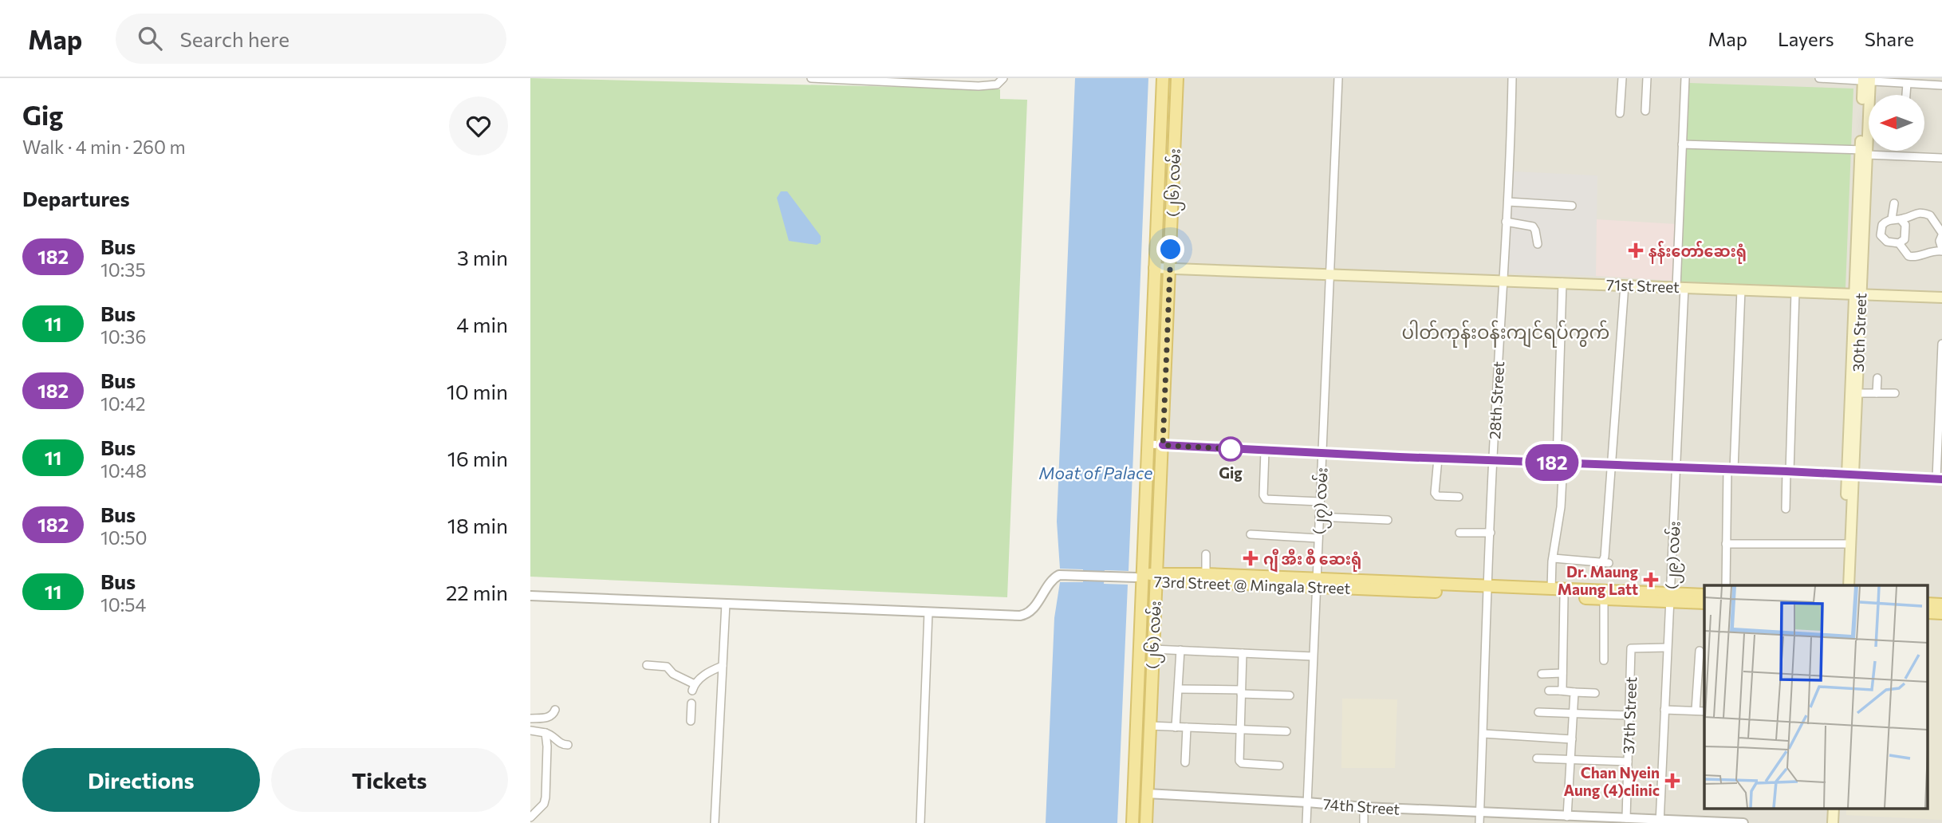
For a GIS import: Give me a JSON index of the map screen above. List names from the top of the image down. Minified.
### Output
{"streets":{"main road":["(၂၆) လမ်း","71st Street","30th Street","73rd Street @ Mingala Street"],"street":["28th Street","(၂၇) လမ်း","(၂၉) လမ်း","37th Street","74th Street"]},"crossings":[["(၂၆) လမ်း","73rd Street @ Mingala Street"],["(၂၆) လမ်း","74th Street"],["71st Street","30th Street"],["71st Street","28th Street"],["71st Street","(၂၇) လမ်း"],["71st Street","(၂၉) လမ်း"],["28th Street","73rd Street @ Mingala Street"],["28th Street","74th Street"],["(၂၇) လမ်း","73rd Street @ Mingala Street"],["(၂၇) လမ်း","74th Street"],["(၂၉) လမ်း","73rd Street @ Mingala Street"],["(၂၉) လမ်း","37th Street"],["(၂၉) လမ်း","74th Street"],["37th Street","74th Street"]],"districts":["ပါတ်ကုန်းဝန်းကျင်ရပ်ကွက်"],"water":["Moat of Palace"],"places":{"health":["နန်းတော်ဆေးရုံ","ဂျီ အီး စီ ဆေးရုံ","Dr. Maung Maung Latt","Chan Nyein Aung (4)clinic"],"other":["Gig"]},"lines":["bus line 182"],"north":"left","page":{"header":"Map","search":"Search here","nav":["Map","Layers","Share"],"heading":[["Gig","Walk · 4 min · 260 m"],"Departures"],"on_map":"182","list":[{"mark":"182","name":"Bus","note":"10:35","value":"3 min"},{"mark":"11","name":"Bus","note":"10:36","value":"4 min"},{"mark":"182","name":"Bus","note":"10:42","value":"10 min"},{"mark":"11","name":"Bus","note":"10:48","value":"16 min"},{"mark":"182","name":"Bus","note":"10:50","value":"18 min"},{"mark":"11","name":"Bus","note":"10:54","value":"22 min"}],"buttons":["Directions","Tickets"]}}
